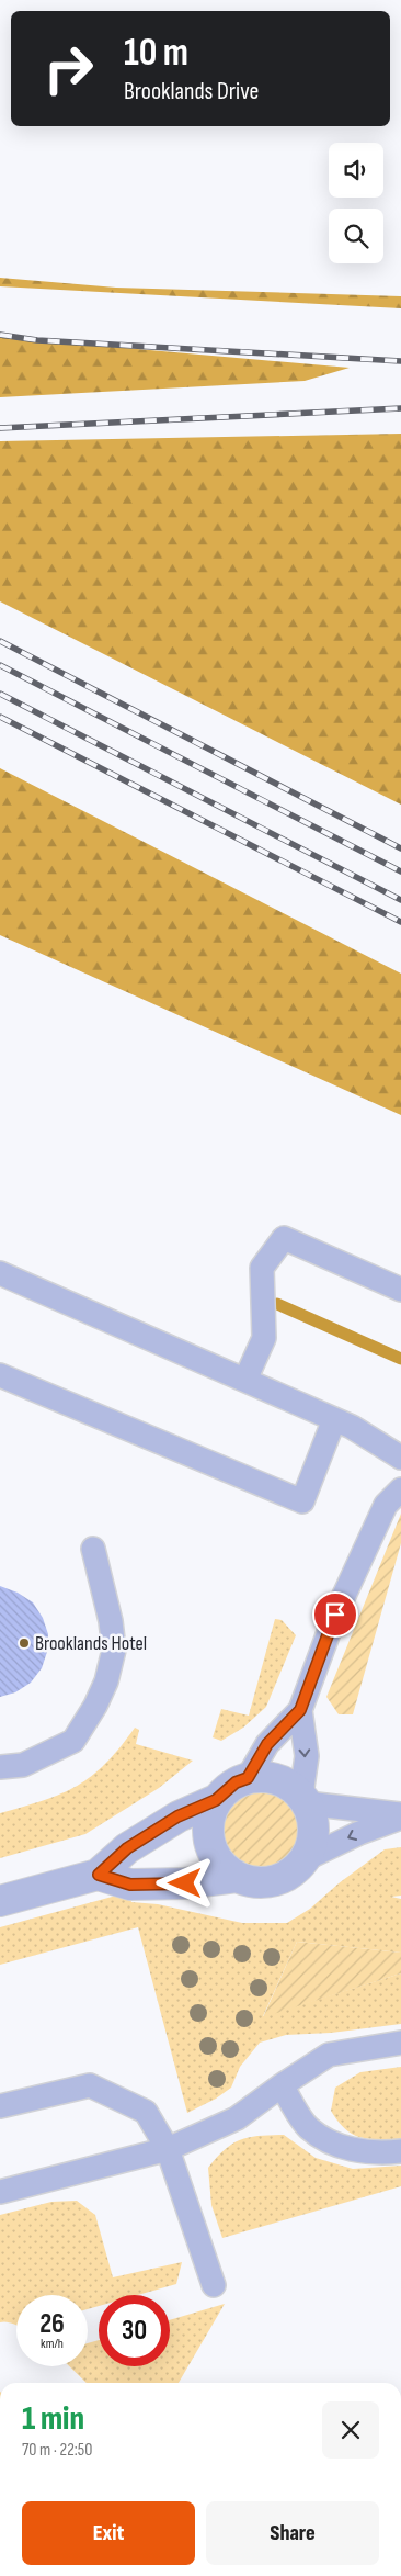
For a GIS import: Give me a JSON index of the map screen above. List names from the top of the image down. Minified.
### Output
{"places":["Brooklands Hotel"],"page":{"turn":["10 m","Brooklands Drive"],"speed":"26 km/h","limit":"30","heading":["1 min","70 m · 22:50"],"buttons":["Exit","Share"]}}
